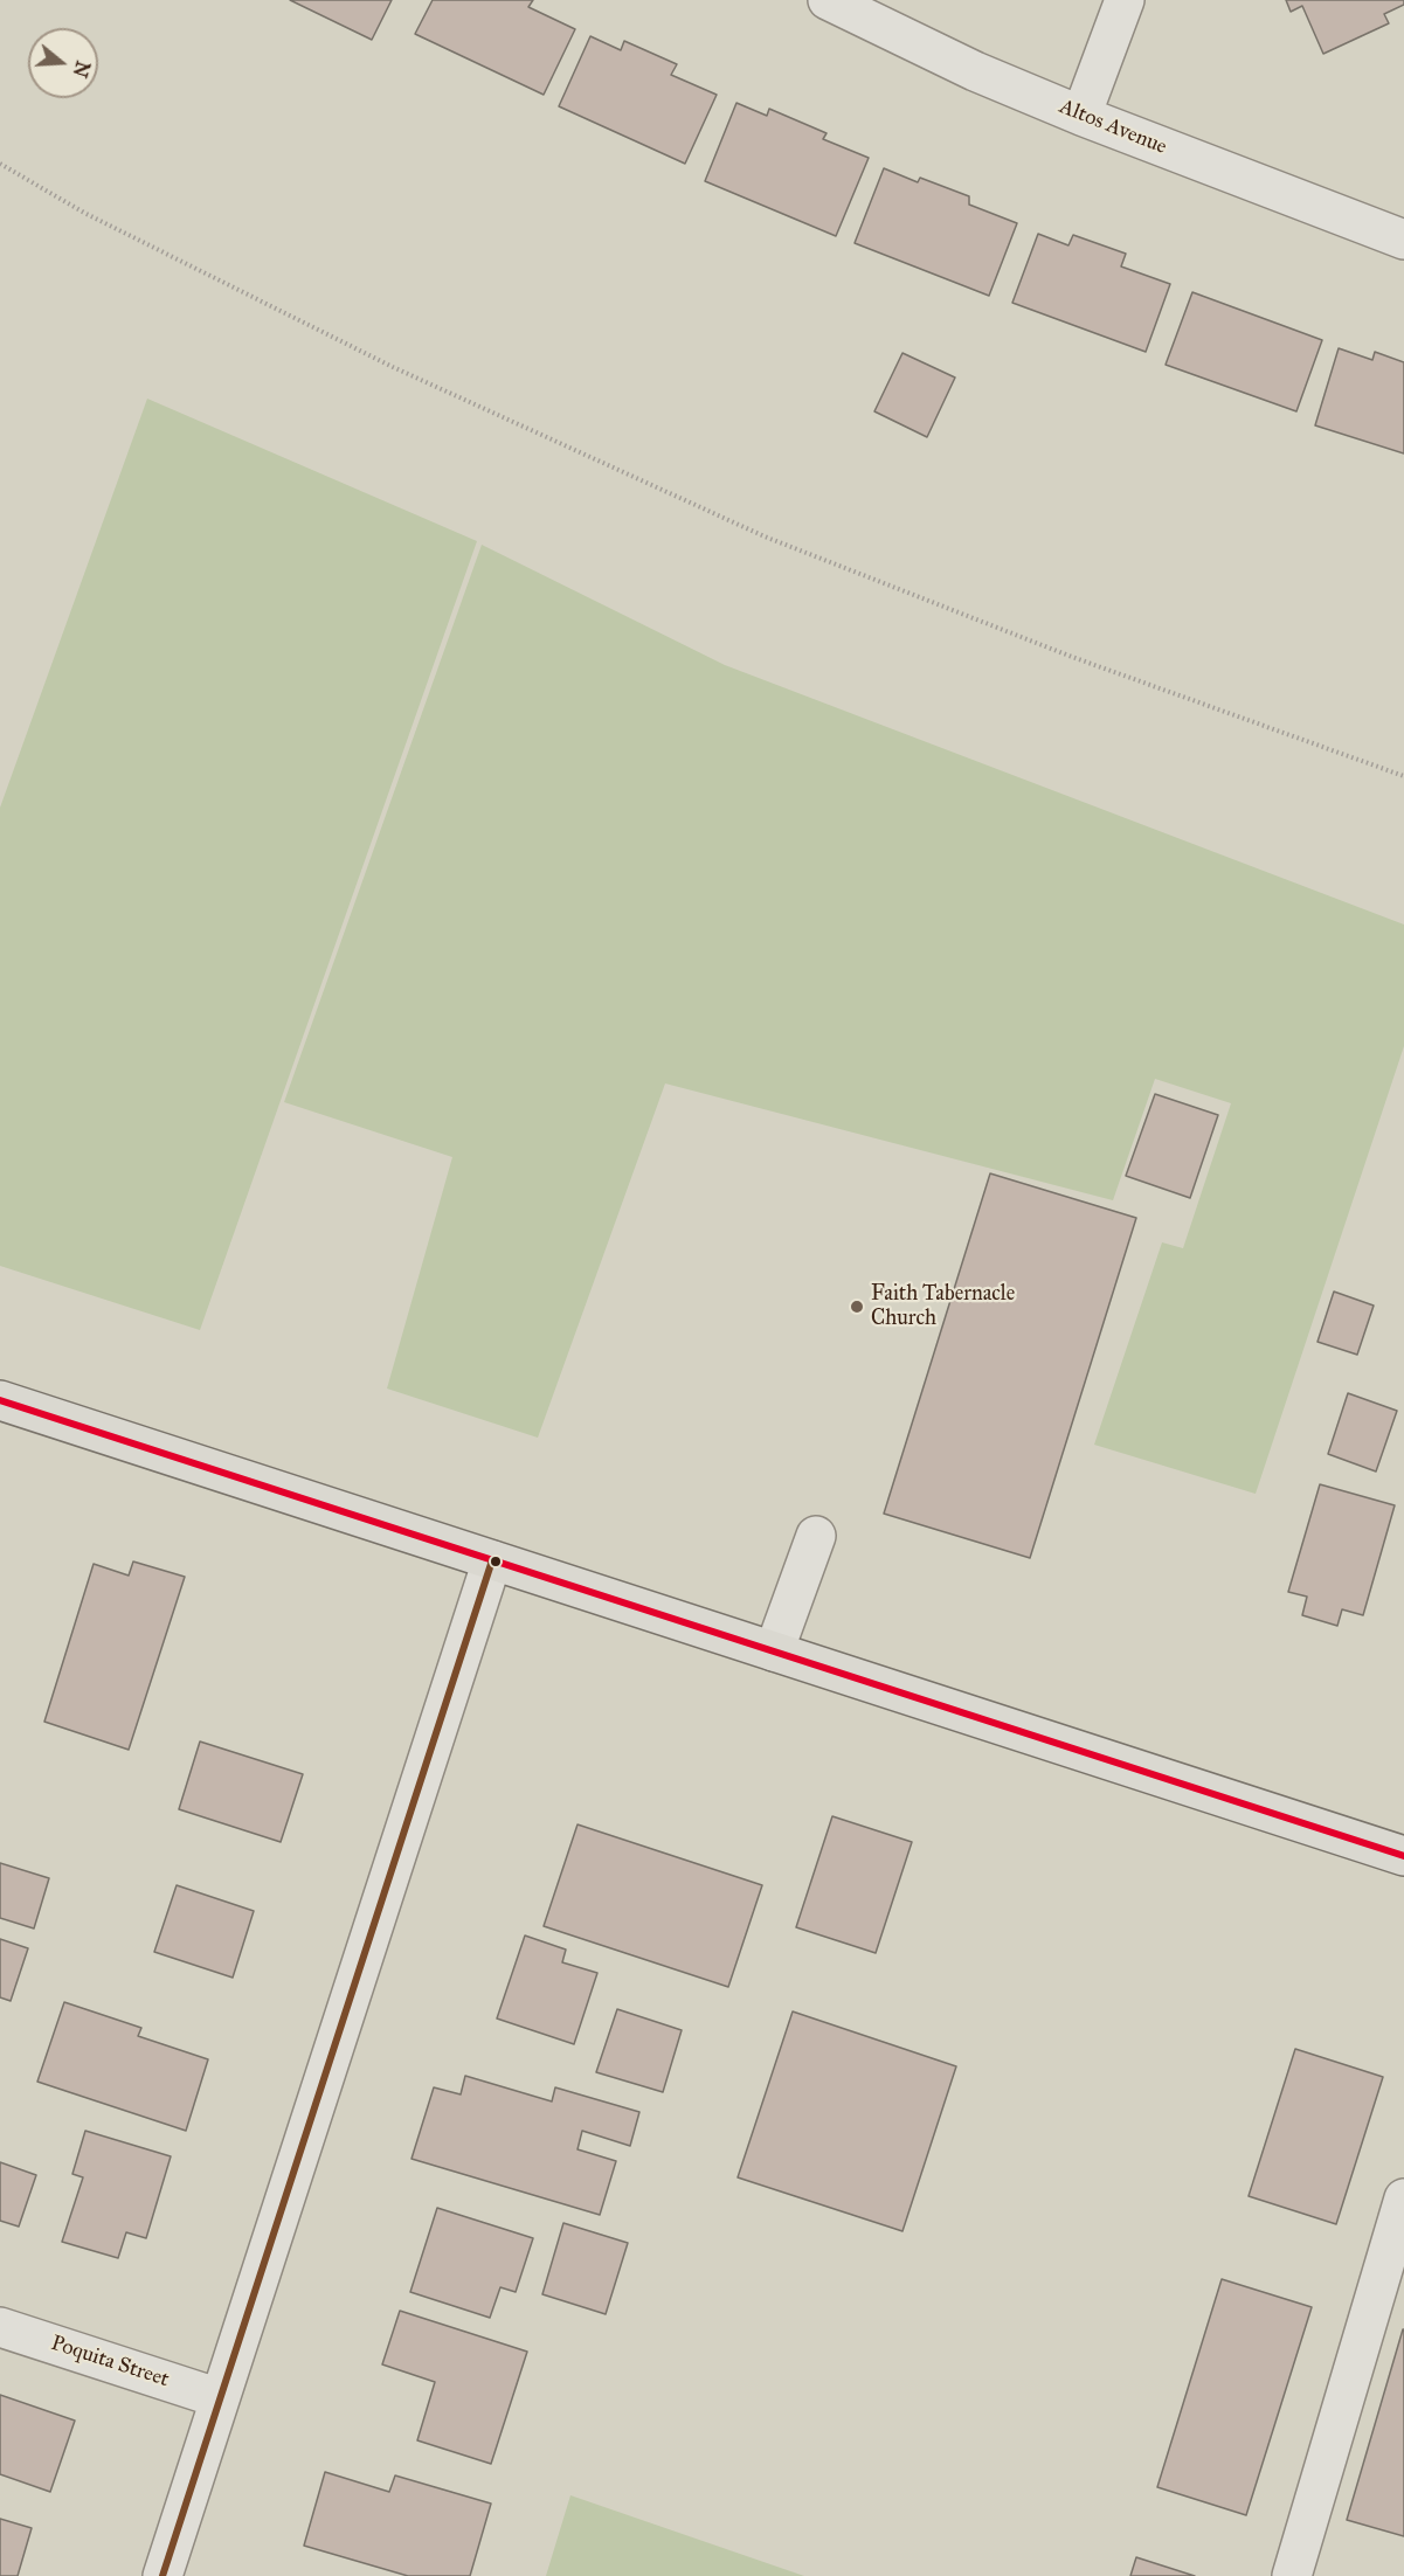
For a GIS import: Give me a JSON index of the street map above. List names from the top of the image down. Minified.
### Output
{"streets":{"street":["Altos Avenue","Poquita Street"]},"places":["Faith Tabernacle Church"],"north":"right"}
